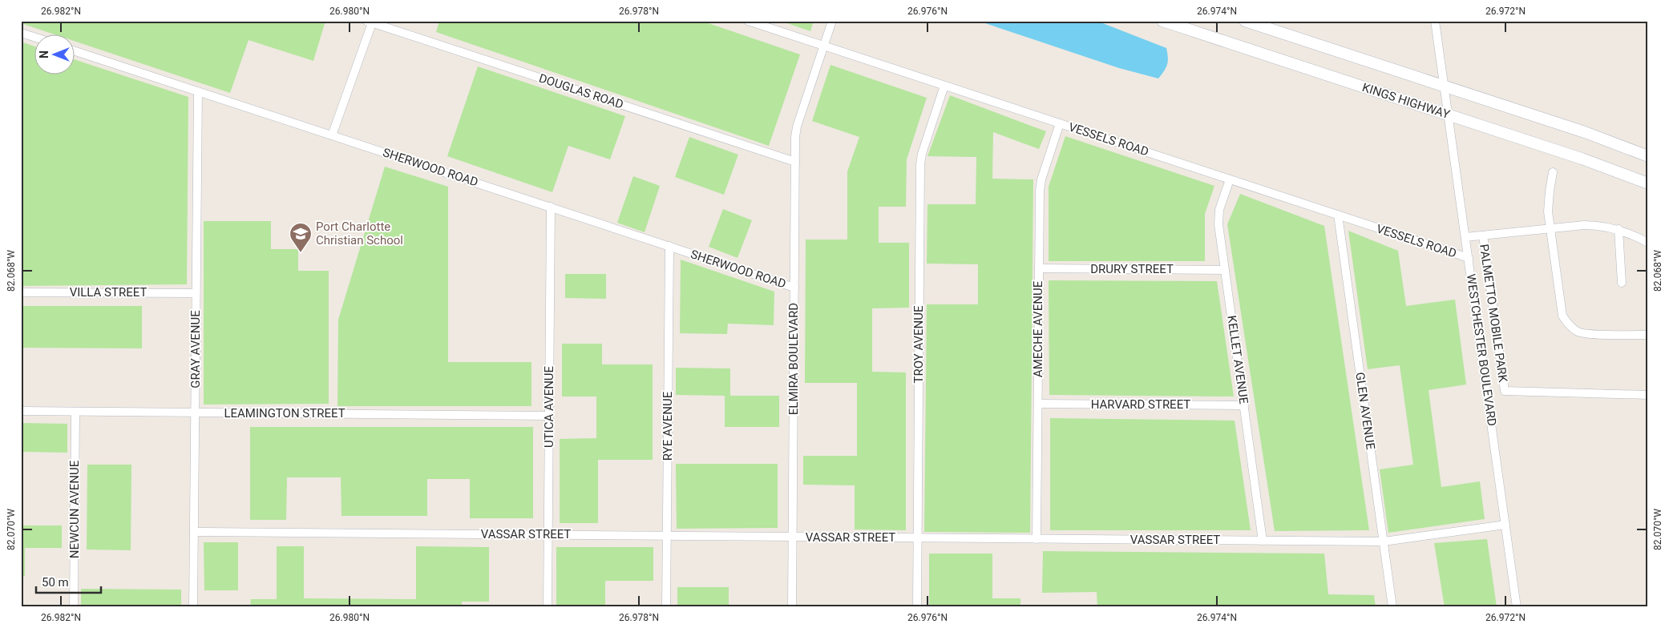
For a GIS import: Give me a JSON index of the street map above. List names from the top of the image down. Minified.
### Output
{"streets":{"main road":["KINGS HIGHWAY"],"street":["DOUGLAS ROAD","VESSELS ROAD","SHERWOOD ROAD","DRURY STREET","VILLA STREET","PALMETTO MOBILE PARK","AMECHE AVENUE","TROY AVENUE","GRAY AVENUE","WESTCHESTER BOULEVARD","ELMIRA BOULEVARD","KELLET AVENUE","HARVARD STREET","UTICA AVENUE","GLEN AVENUE","LEAMINGTON STREET","RYE AVENUE","NEWCUN AVENUE","VASSAR STREET"]},"crossings":[["DOUGLAS ROAD","ELMIRA BOULEVARD"],["KINGS HIGHWAY","WESTCHESTER BOULEVARD"],["VESSELS ROAD","AMECHE AVENUE"],["VESSELS ROAD","TROY AVENUE"],["VESSELS ROAD","WESTCHESTER BOULEVARD"],["VESSELS ROAD","ELMIRA BOULEVARD"],["VESSELS ROAD","KELLET AVENUE"],["VESSELS ROAD","GLEN AVENUE"],["SHERWOOD ROAD","GRAY AVENUE"],["SHERWOOD ROAD","ELMIRA BOULEVARD"],["SHERWOOD ROAD","UTICA AVENUE"],["SHERWOOD ROAD","RYE AVENUE"],["DRURY STREET","AMECHE AVENUE"],["DRURY STREET","KELLET AVENUE"],["VILLA STREET","GRAY AVENUE"],["PALMETTO MOBILE PARK","WESTCHESTER BOULEVARD"],["AMECHE AVENUE","HARVARD STREET"],["AMECHE AVENUE","VASSAR STREET"],["TROY AVENUE","VASSAR STREET"],["GRAY AVENUE","LEAMINGTON STREET"],["GRAY AVENUE","VASSAR STREET"],["WESTCHESTER BOULEVARD","VASSAR STREET"],["ELMIRA BOULEVARD","VASSAR STREET"],["KELLET AVENUE","HARVARD STREET"],["KELLET AVENUE","VASSAR STREET"],["UTICA AVENUE","LEAMINGTON STREET"],["UTICA AVENUE","VASSAR STREET"],["GLEN AVENUE","VASSAR STREET"],["LEAMINGTON STREET","NEWCUN AVENUE"],["RYE AVENUE","VASSAR STREET"]],"places":{"school or university":["Port Charlotte Christian School"]},"scale_bar":"50 m","north":"left","coordinates":["26.982°N","26.980°N","26.978°N","26.976°N","26.974°N","26.972°N","82.068°W","82.070°W"]}
